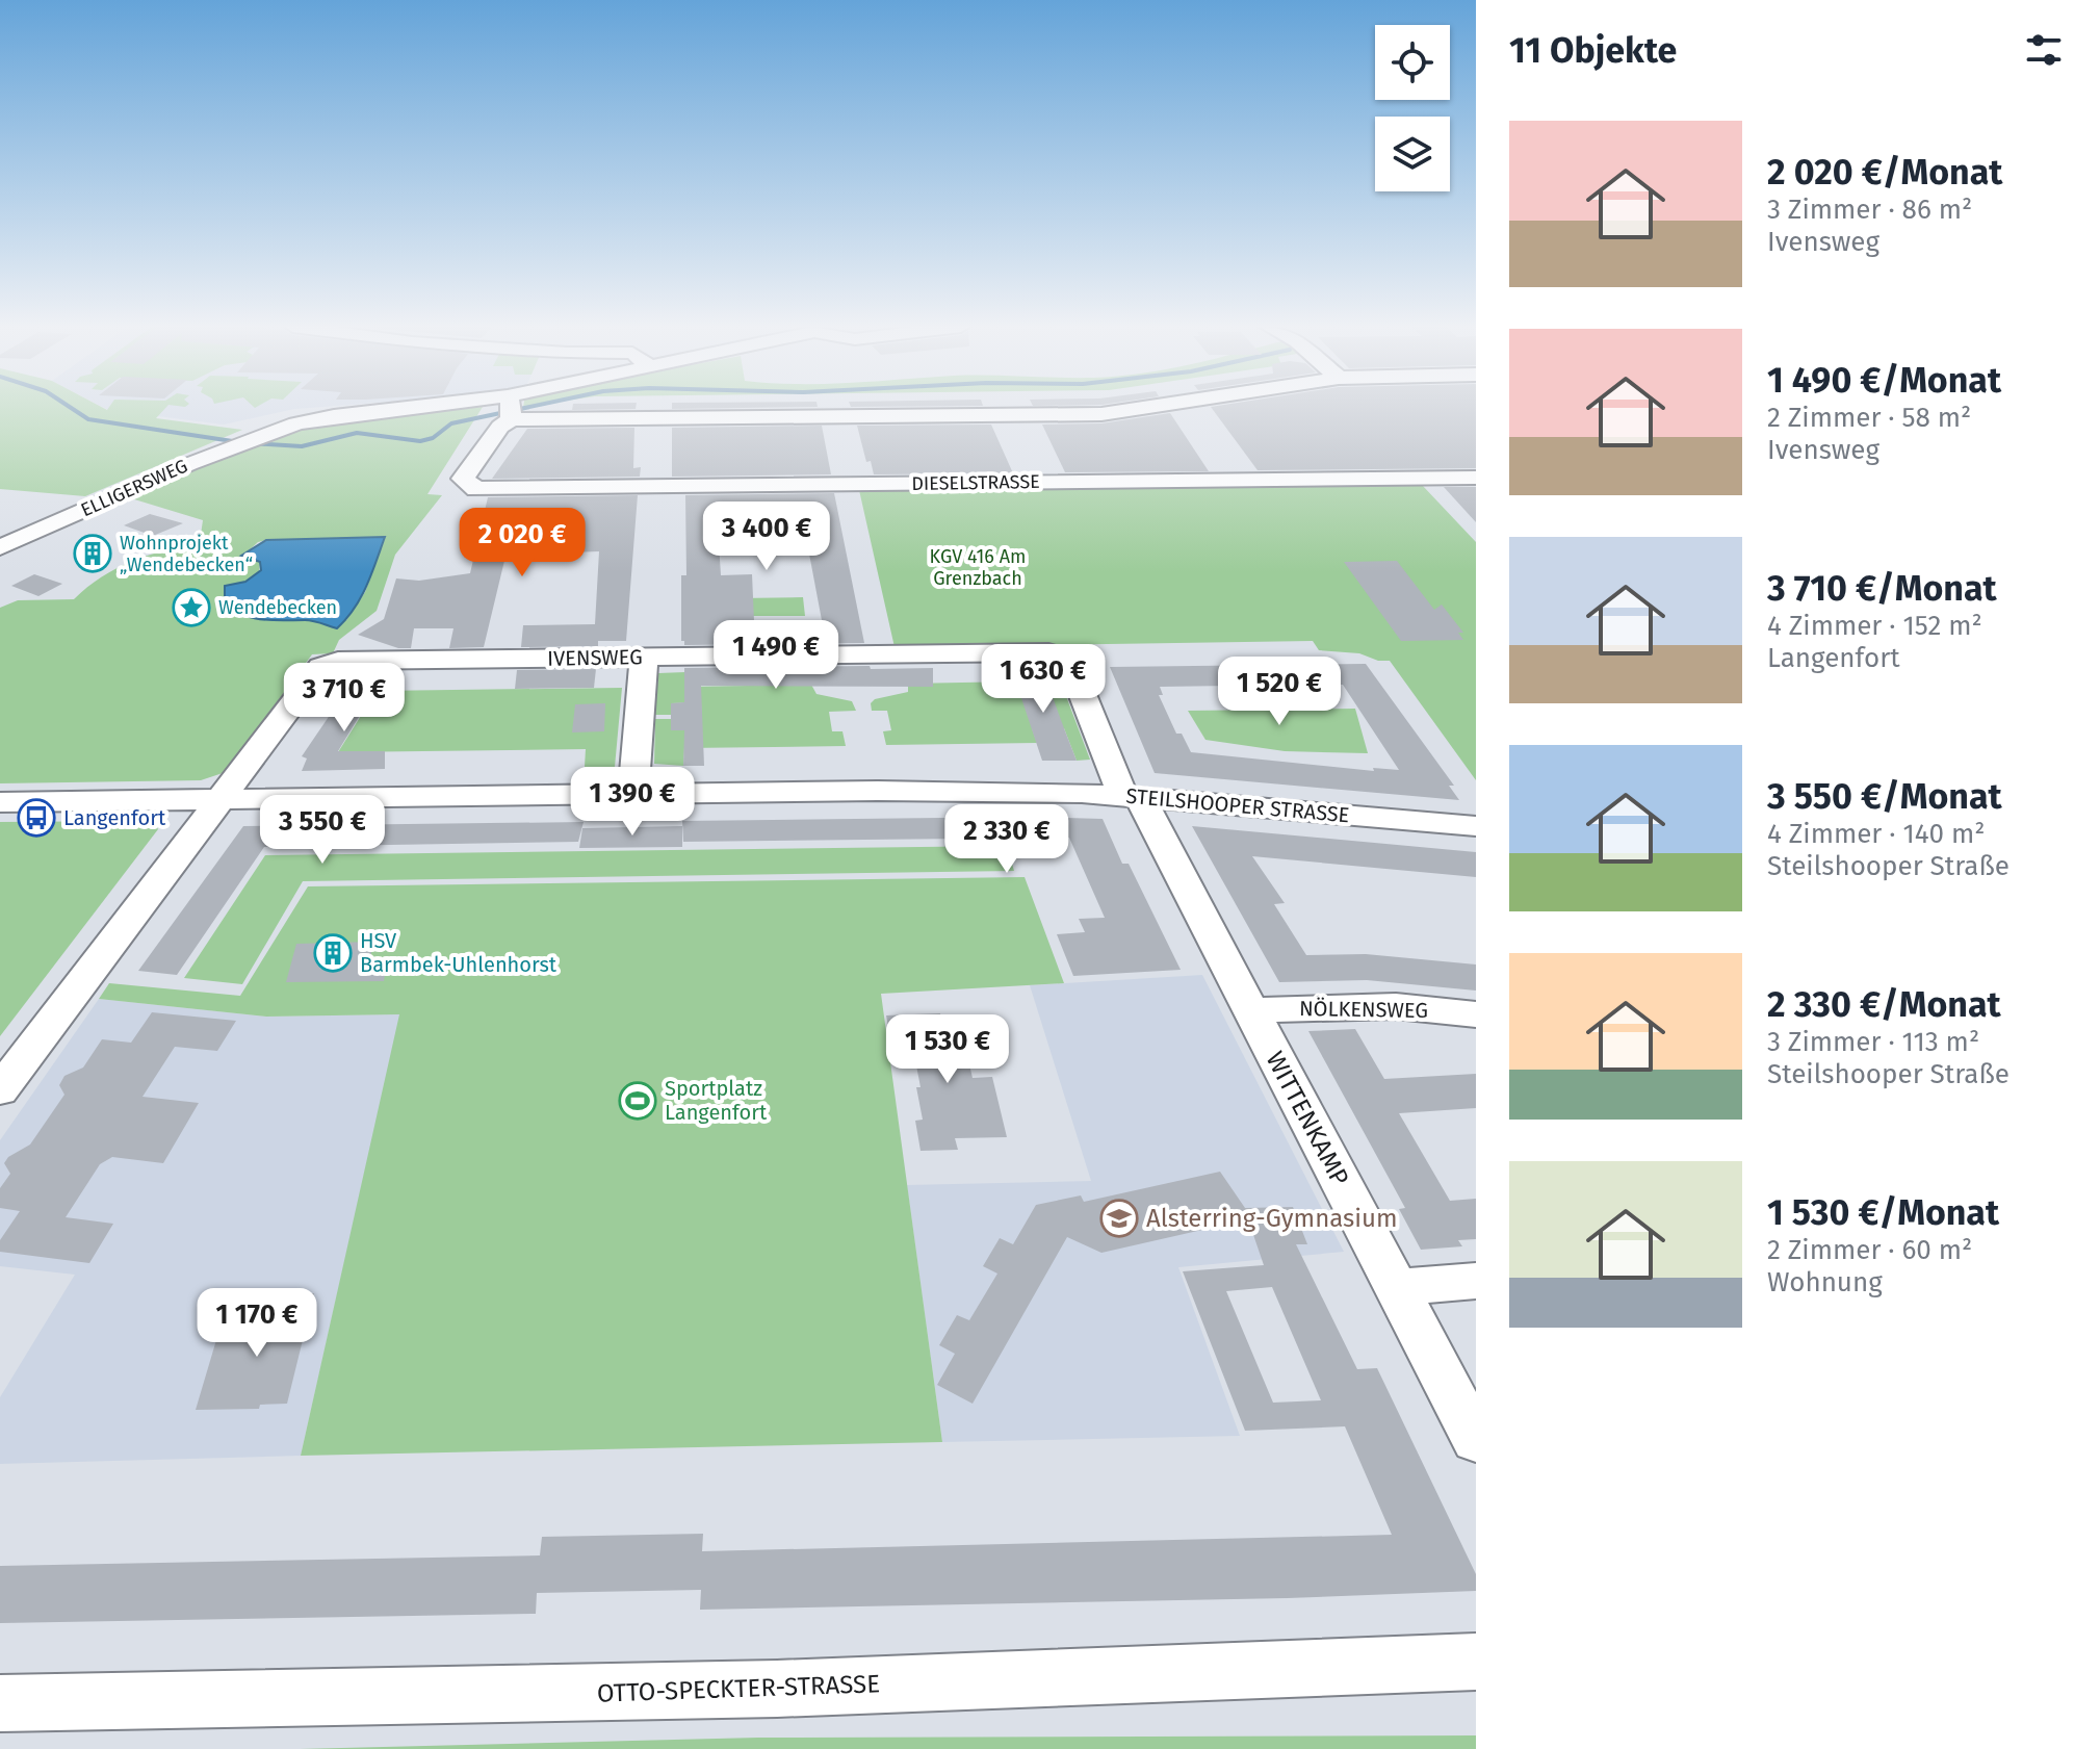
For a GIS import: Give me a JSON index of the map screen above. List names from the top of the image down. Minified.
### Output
{"streets":{"street":["DIESELSTRASSE","ELLIGERSWEG","IVENSWEG","STEILSHOOPER STRASSE","NÖLKENSWEG","WITTENKAMP","OTTO-SPECKTER-STRASSE"]},"crossings":[["DIESELSTRASSE","ELLIGERSWEG"],["IVENSWEG","STEILSHOOPER STRASSE"],["IVENSWEG","WITTENKAMP"],["STEILSHOOPER STRASSE","WITTENKAMP"],["NÖLKENSWEG","WITTENKAMP"]],"parks":["KGV 416 Am Grenzbach"],"places":{"building":["Wohnprojekt „Wendebecken“","HSV Barmbek-Uhlenhorst"],"place":["Wendebecken"],"bus stop":["Langenfort"],"sports":["Sportplatz Langenfort"],"school or university":["Alsterring-Gymnasium"]},"page":{"heading":"11 Objekte","list":[{"name":"2 020 €/Monat","note":"3 Zimmer · 86 m² · Ivensweg"},{"name":"1 490 €/Monat","note":"2 Zimmer · 58 m² · Ivensweg"},{"name":"3 710 €/Monat","note":"4 Zimmer · 152 m² · Langenfort"},{"name":"3 550 €/Monat","note":"4 Zimmer · 140 m² · Steilshooper Straße"},{"name":"2 330 €/Monat","note":"3 Zimmer · 113 m² · Steilshooper Straße"},{"name":"1 530 €/Monat","note":"2 Zimmer · 60 m² · Wohnung"}],"price":["3 400 €","2 020 €","1 490 €","1 630 €","1 520 €","3 710 €","1 390 €","3 550 €","2 330 €","1 530 €","1 170 €"]}}
